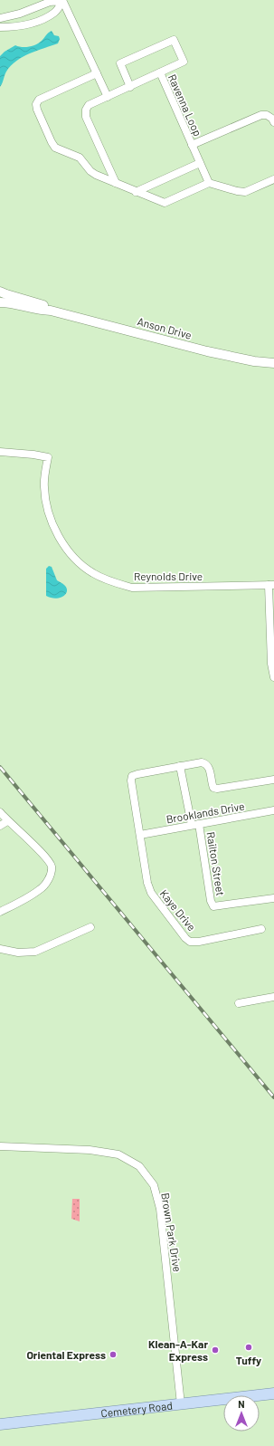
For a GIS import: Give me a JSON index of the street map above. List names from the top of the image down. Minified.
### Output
{"streets":{"main road":["Cemetery Road"],"street":["Ravenna Loop","Anson Drive","Reynolds Drive","Brooklands Drive","Railton Street","Kaye Drive","Brown Park Drive"]},"crossings":[["Brooklands Drive","Railton Street"],["Brooklands Drive","Kaye Drive"],["Railton Street","Kaye Drive"],["Brown Park Drive","Cemetery Road"]],"places":["Tuffy","Klean-A-Kar Express","Oriental Express"],"north":"top"}
